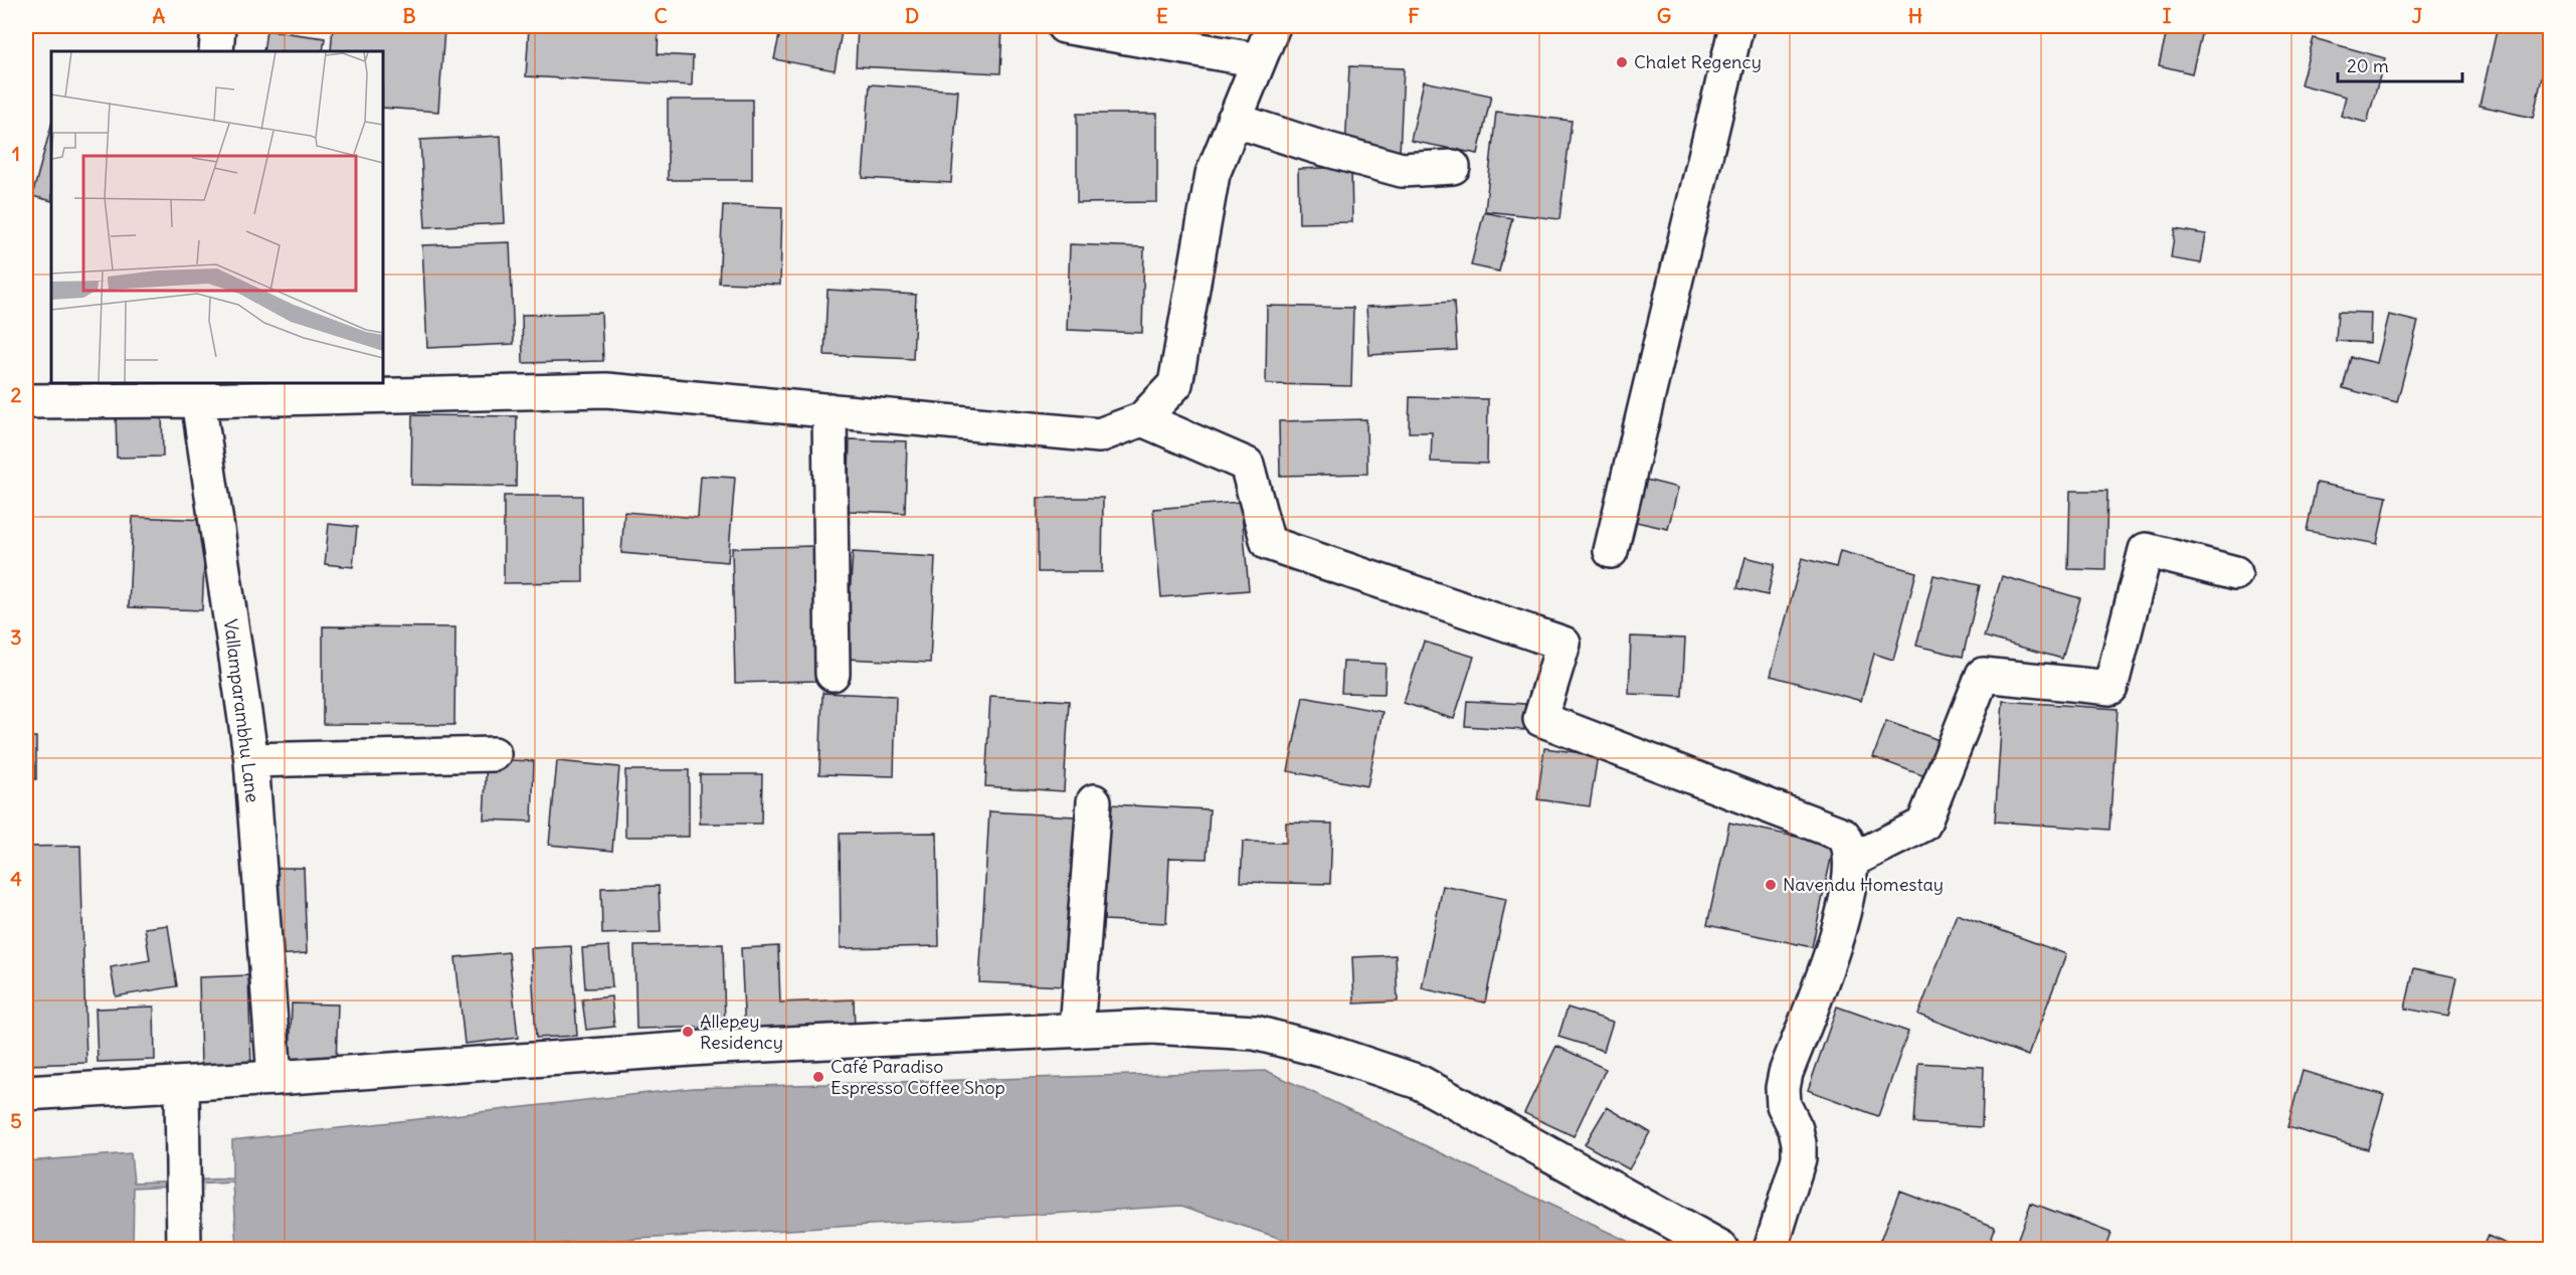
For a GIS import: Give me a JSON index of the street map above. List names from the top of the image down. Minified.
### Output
{"streets":{"street":["Vallamparambhu Lane"]},"places":["Chalet Regency","Navendu Homestay","Allepey Residency","Café Paradiso Espresso Coffee Shop"],"scale_bar":"20 m","grid":{"columns":["A","B","C","D","E","F","G","H","I","J"],"rows":["1","2","3","4","5"]}}
